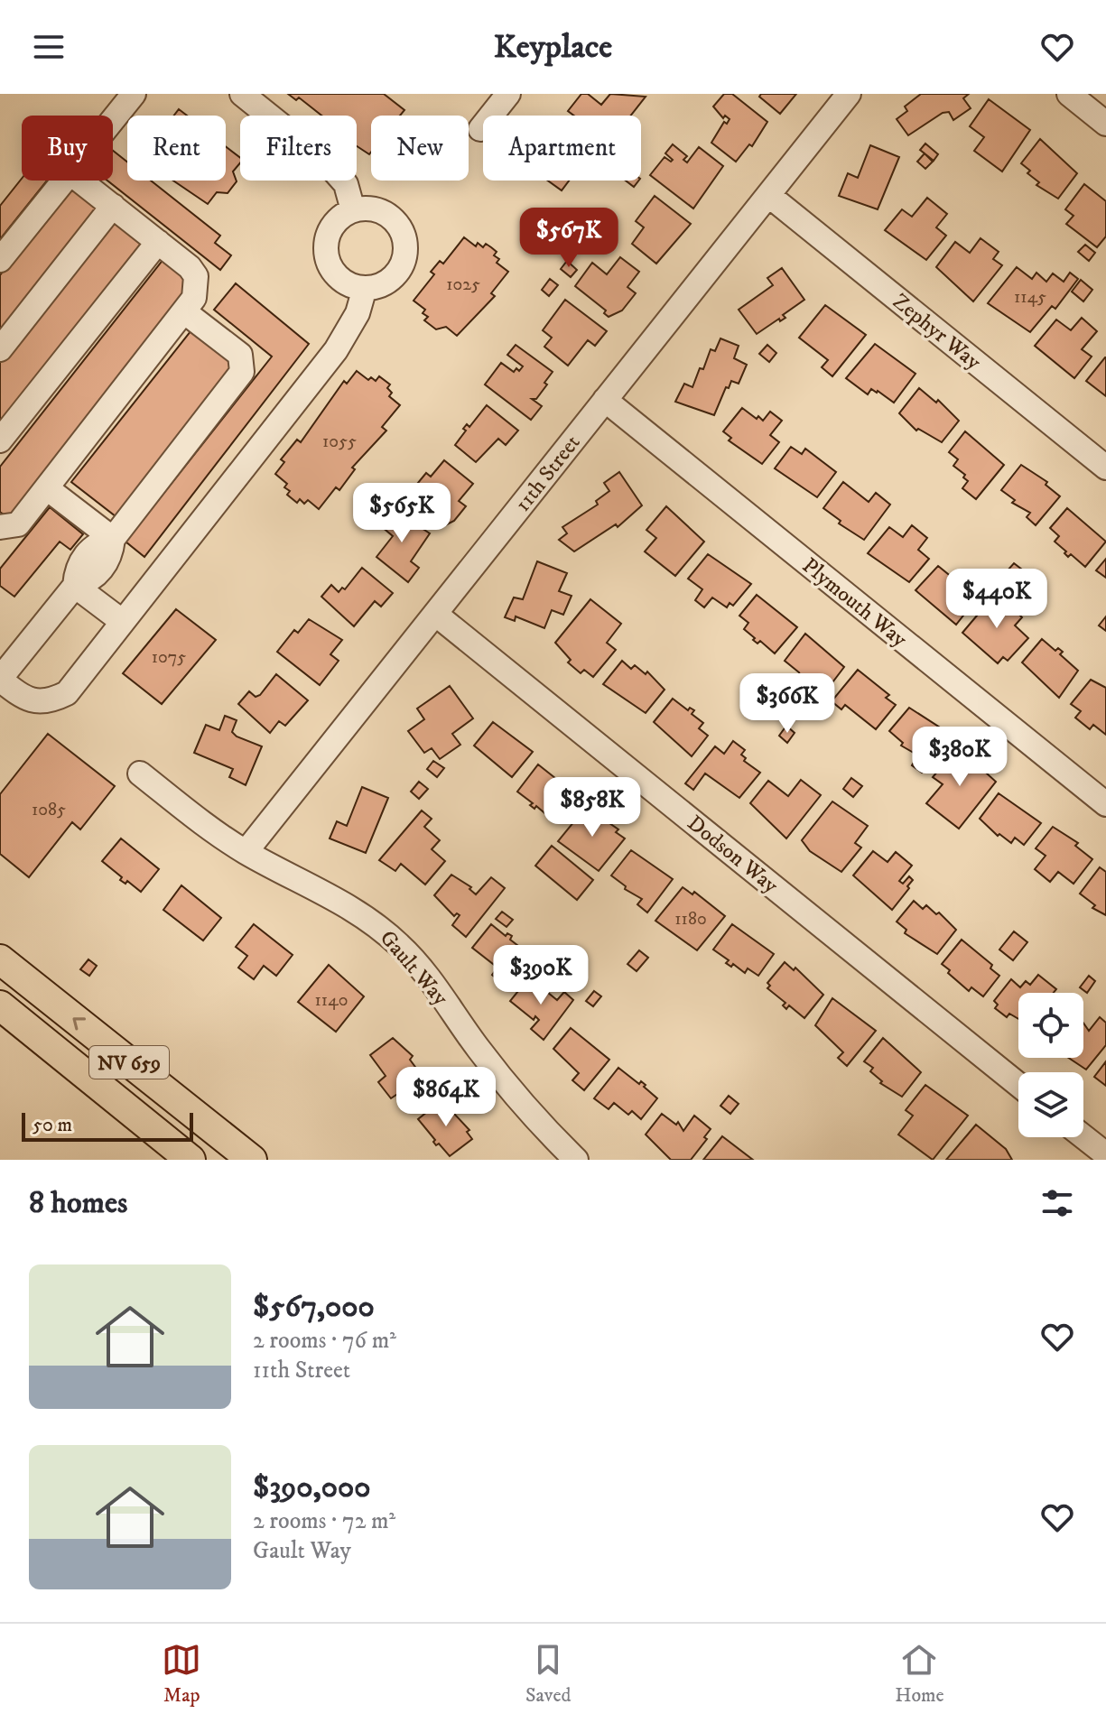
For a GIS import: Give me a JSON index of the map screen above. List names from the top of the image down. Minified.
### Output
{"streets":{"main road":["NV 659"],"street":["Zephyr Way","11th Street","Plymouth Way","Dodson Way","Gault Way"]},"crossings":[["Zephyr Way","11th Street"],["11th Street","Plymouth Way"],["11th Street","Dodson Way"],["11th Street","Gault Way"]],"house_numbers":["1025","1145","1055","1075","1085","1180","1140"],"scale_bar":"50 m","page":{"header":"Keyplace","chip":["Buy","Rent","Filters","New","Apartment"],"price":["$567K","$565K","$440K","$366K","$380K","$858K","$390K","$864K"],"scale":"50 m","heading":"8 homes","list":[{"name":"$567,000","note":"2 rooms · 76 m² · 11th Street"},{"name":"$390,000","note":"2 rooms · 72 m² · Gault Way"}],"tabs":["Map","Saved","Home"]}}
